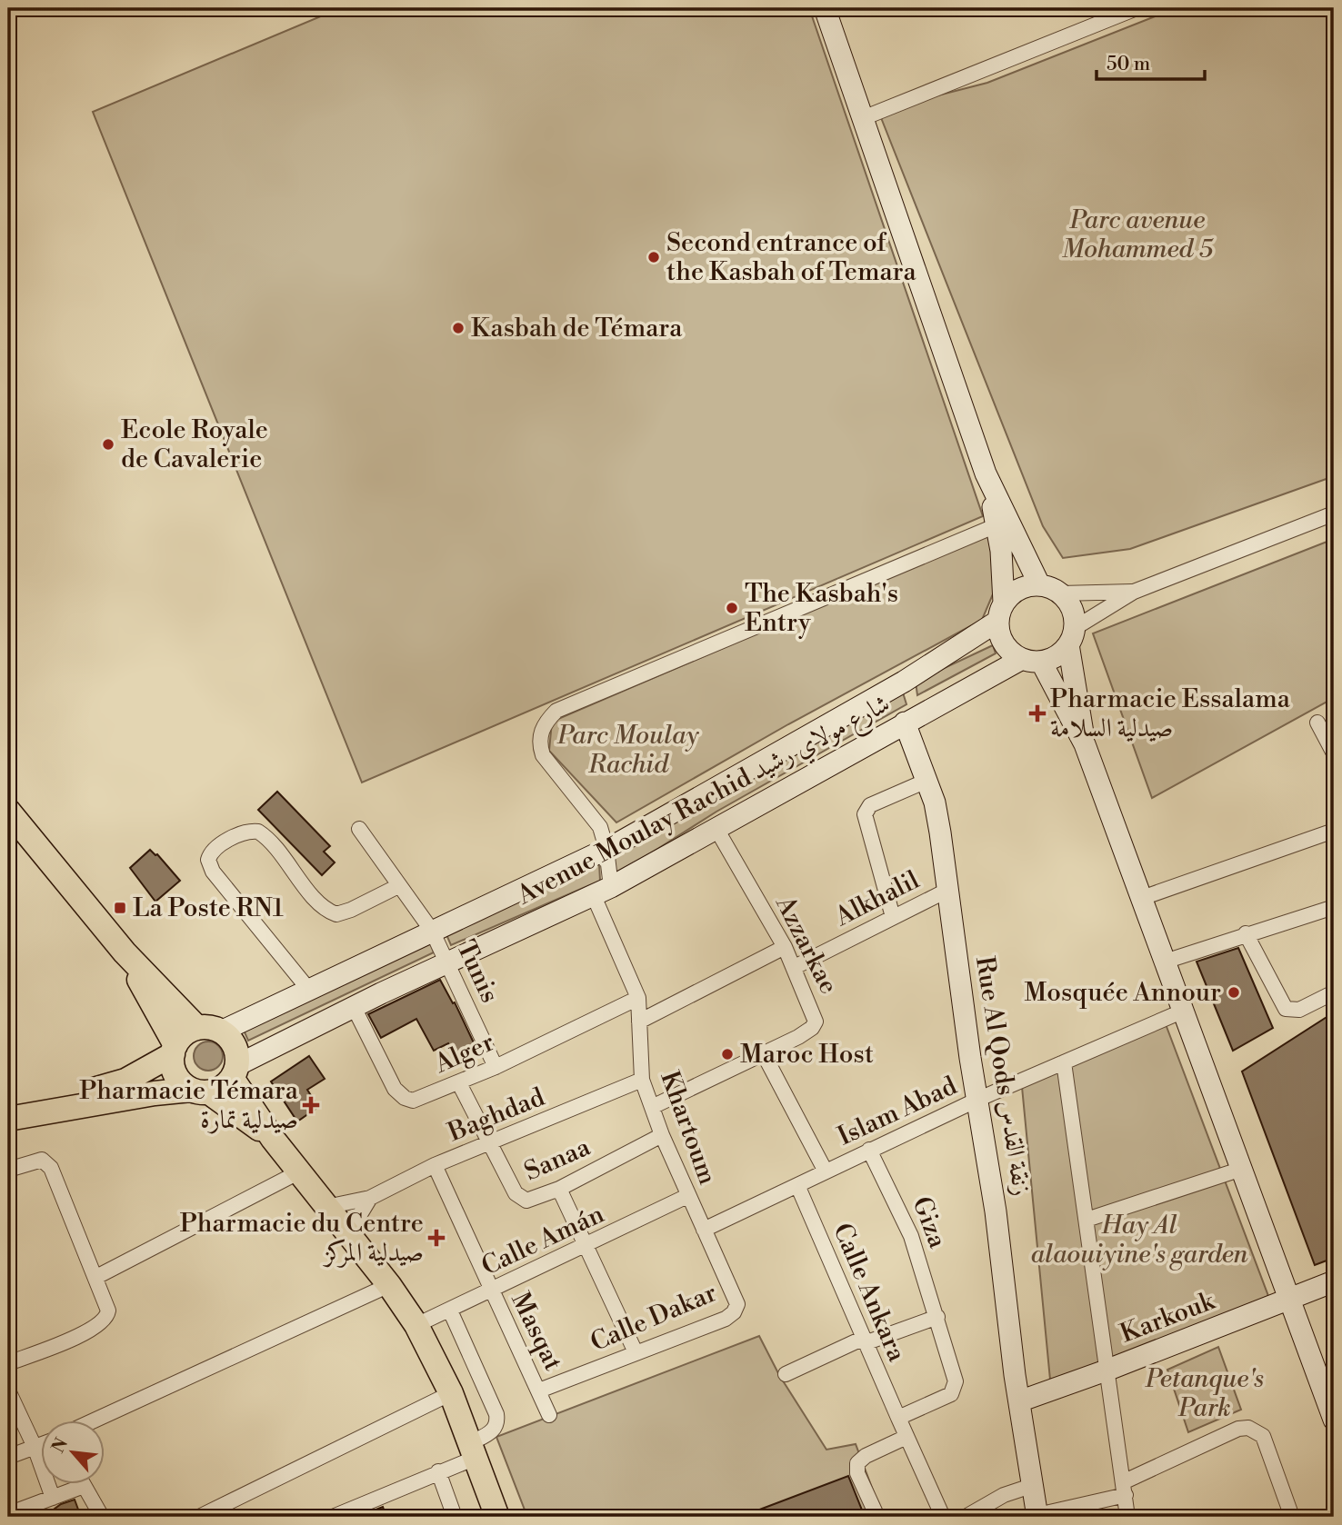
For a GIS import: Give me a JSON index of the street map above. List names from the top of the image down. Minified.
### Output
{"streets":{"main road":["Avenue Moulay Rachid شارع مولاي رشيد","Rue Al Qods زنقة القدس","Karkouk"],"street":["Alkhalil","Azzarkae","Tunis","Alger","Islam Abad","Baghdad","Khartoum","Sanaa","Giza","Calle Amán","Calle Ankara","Calle Dakar","Masqat"]},"crossings":[["Avenue Moulay Rachid شارع مولاي رشيد","Azzarkae"],["Avenue Moulay Rachid شارع مولاي رشيد","Tunis"],["Avenue Moulay Rachid شارع مولاي رشيد","Alger"],["Avenue Moulay Rachid شارع مولاي رشيد","Rue Al Qods زنقة القدس"],["Avenue Moulay Rachid شارع مولاي رشيد","Khartoum"],["Alkhalil","Azzarkae"],["Alkhalil","Rue Al Qods زنقة القدس"],["Azzarkae","Khartoum"],["Tunis","Alger"],["Alger","Khartoum"],["Alger","Sanaa"],["Rue Al Qods زنقة القدس","Islam Abad"],["Rue Al Qods زنقة القدس","Karkouk"],["Islam Abad","Khartoum"],["Islam Abad","Giza"],["Islam Abad","Calle Ankara"],["Baghdad","Khartoum"],["Baghdad","Sanaa"],["Baghdad","Masqat"],["Khartoum","Sanaa"],["Khartoum","Calle Amán"],["Khartoum","Calle Dakar"],["Giza","Calle Ankara"],["Calle Amán","Masqat"],["Calle Dakar","Masqat"]],"parks":["Parc avenue Mohammed 5","Parc Moulay Rachid","Hay Al alaouiyine's garden","Petanque's Park"],"places":{"other":["Second entrance of the Kasbah of Temara","Kasbah de Témara","Ecole Royale de Cavalerie","The Kasbah's Entry","Mosquée Annour","Maroc Host"],"health":["Pharmacie Essalama صيدلية السلامة","Pharmacie Témara صيدلية تمارة","Pharmacie du Centre صيدلية المركز"],"transit":["La Poste RN1"]},"scale_bar":"50 m","north":"top left"}
